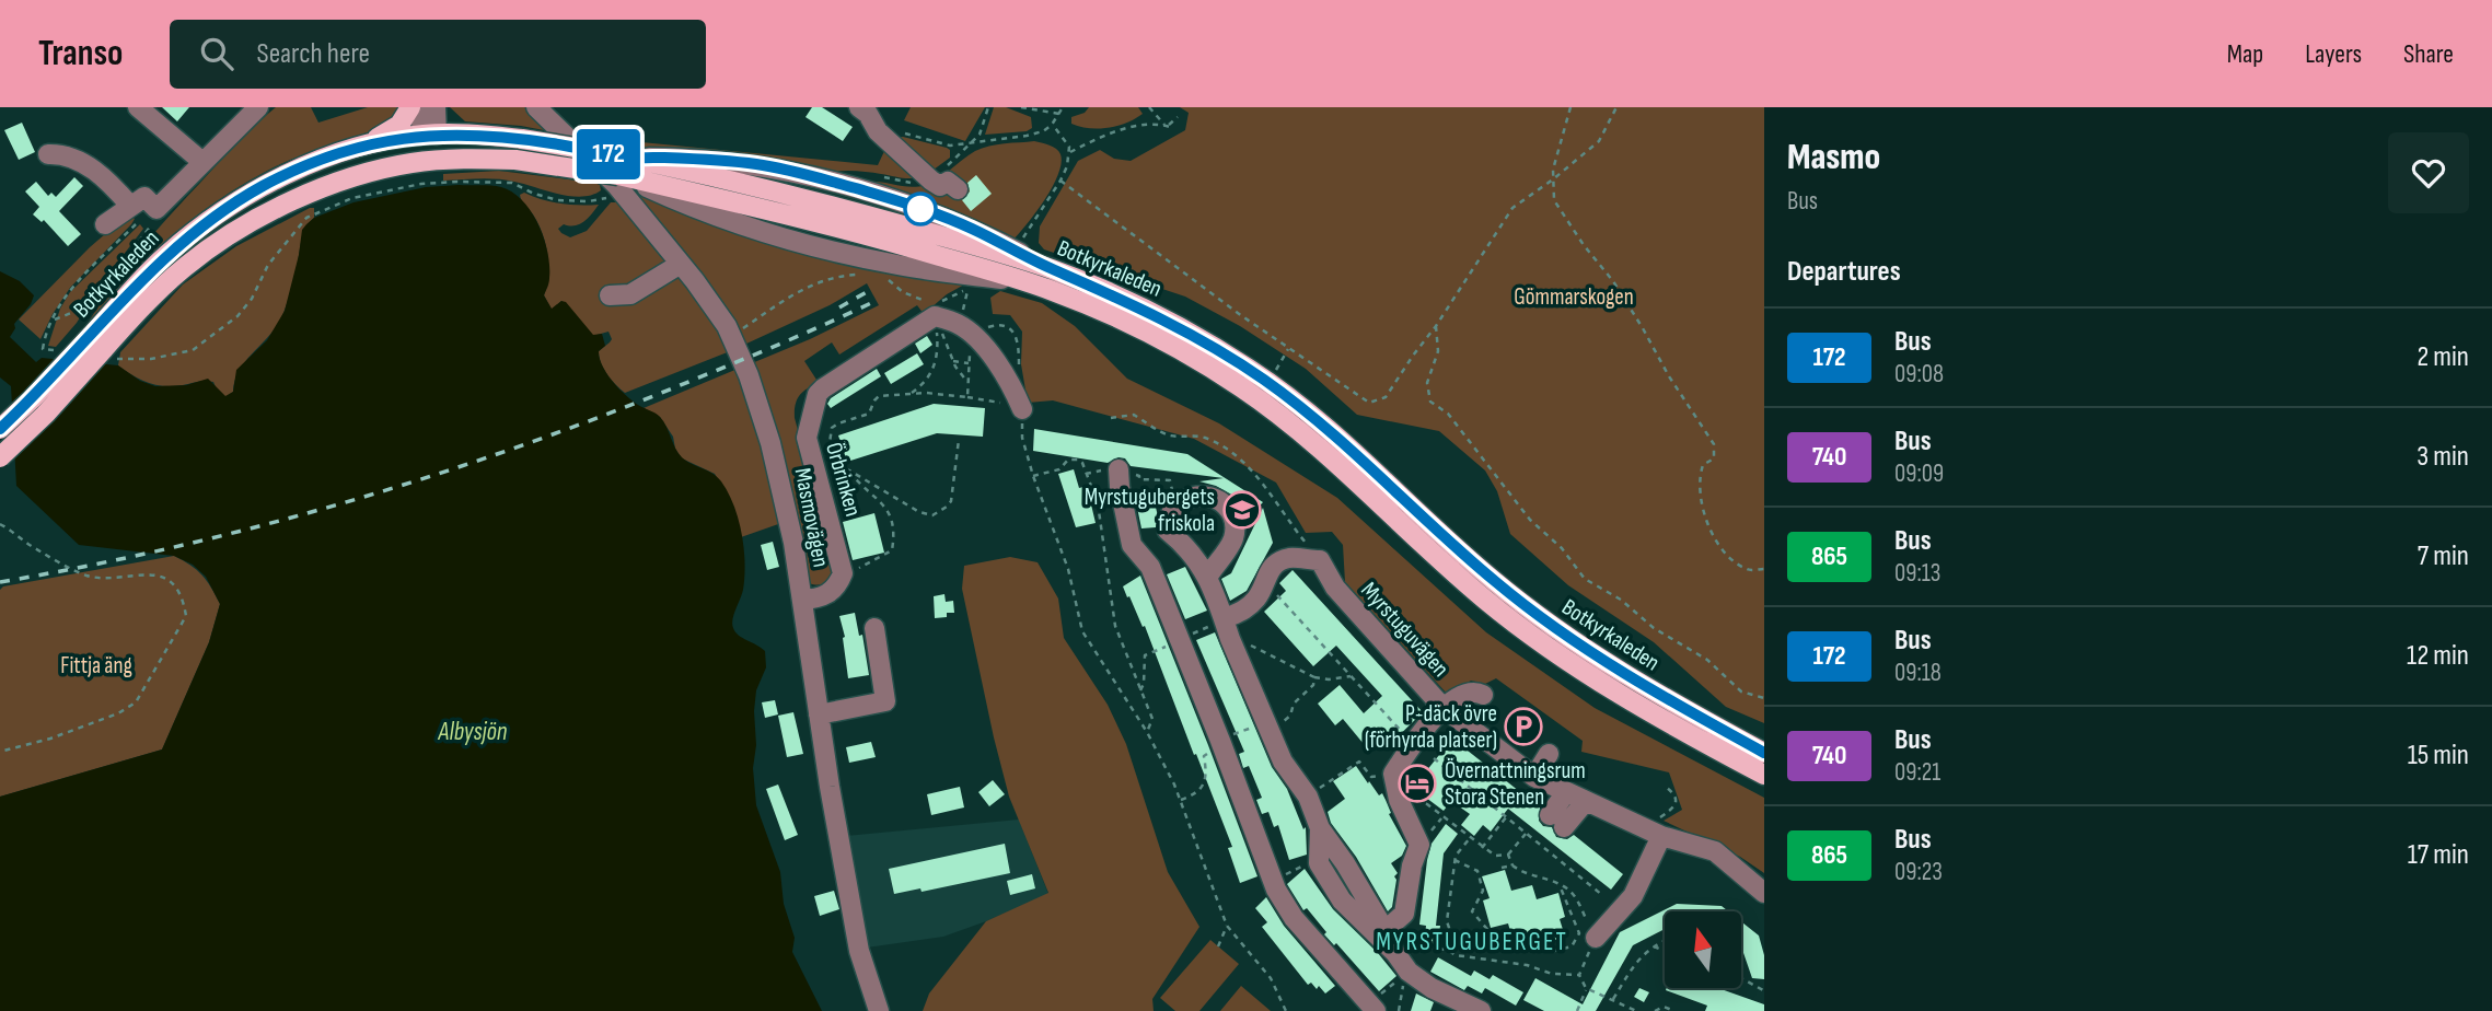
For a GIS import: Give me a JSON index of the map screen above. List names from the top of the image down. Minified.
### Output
{"streets":{"main road":["Botkyrkaleden"],"street":["Örbrinken","Masmovägen","Myrstuguvägen"]},"districts":["MYRSTUGUBERGET"],"water":["Albysjön"],"parks":["Gömmarskogen","Fittja äng"],"places":{"school or university":["Myrstugubergets friskola"],"parking":["P-däck övre (förhyrda platser)"],"hotel":["Övernattningsrum Stora Stenen"]},"lines":["bus line 172"],"north":"top","page":{"header":"Transo","search":"Search here","nav":["Map","Layers","Share"],"on_map":"172","heading":[["Masmo","Bus"],"Departures"],"list":[{"mark":"172","name":"Bus","note":"09:08","value":"2 min"},{"mark":"740","name":"Bus","note":"09:09","value":"3 min"},{"mark":"865","name":"Bus","note":"09:13","value":"7 min"},{"mark":"172","name":"Bus","note":"09:18","value":"12 min"},{"mark":"740","name":"Bus","note":"09:21","value":"15 min"},{"mark":"865","name":"Bus","note":"09:23","value":"17 min"}]}}
